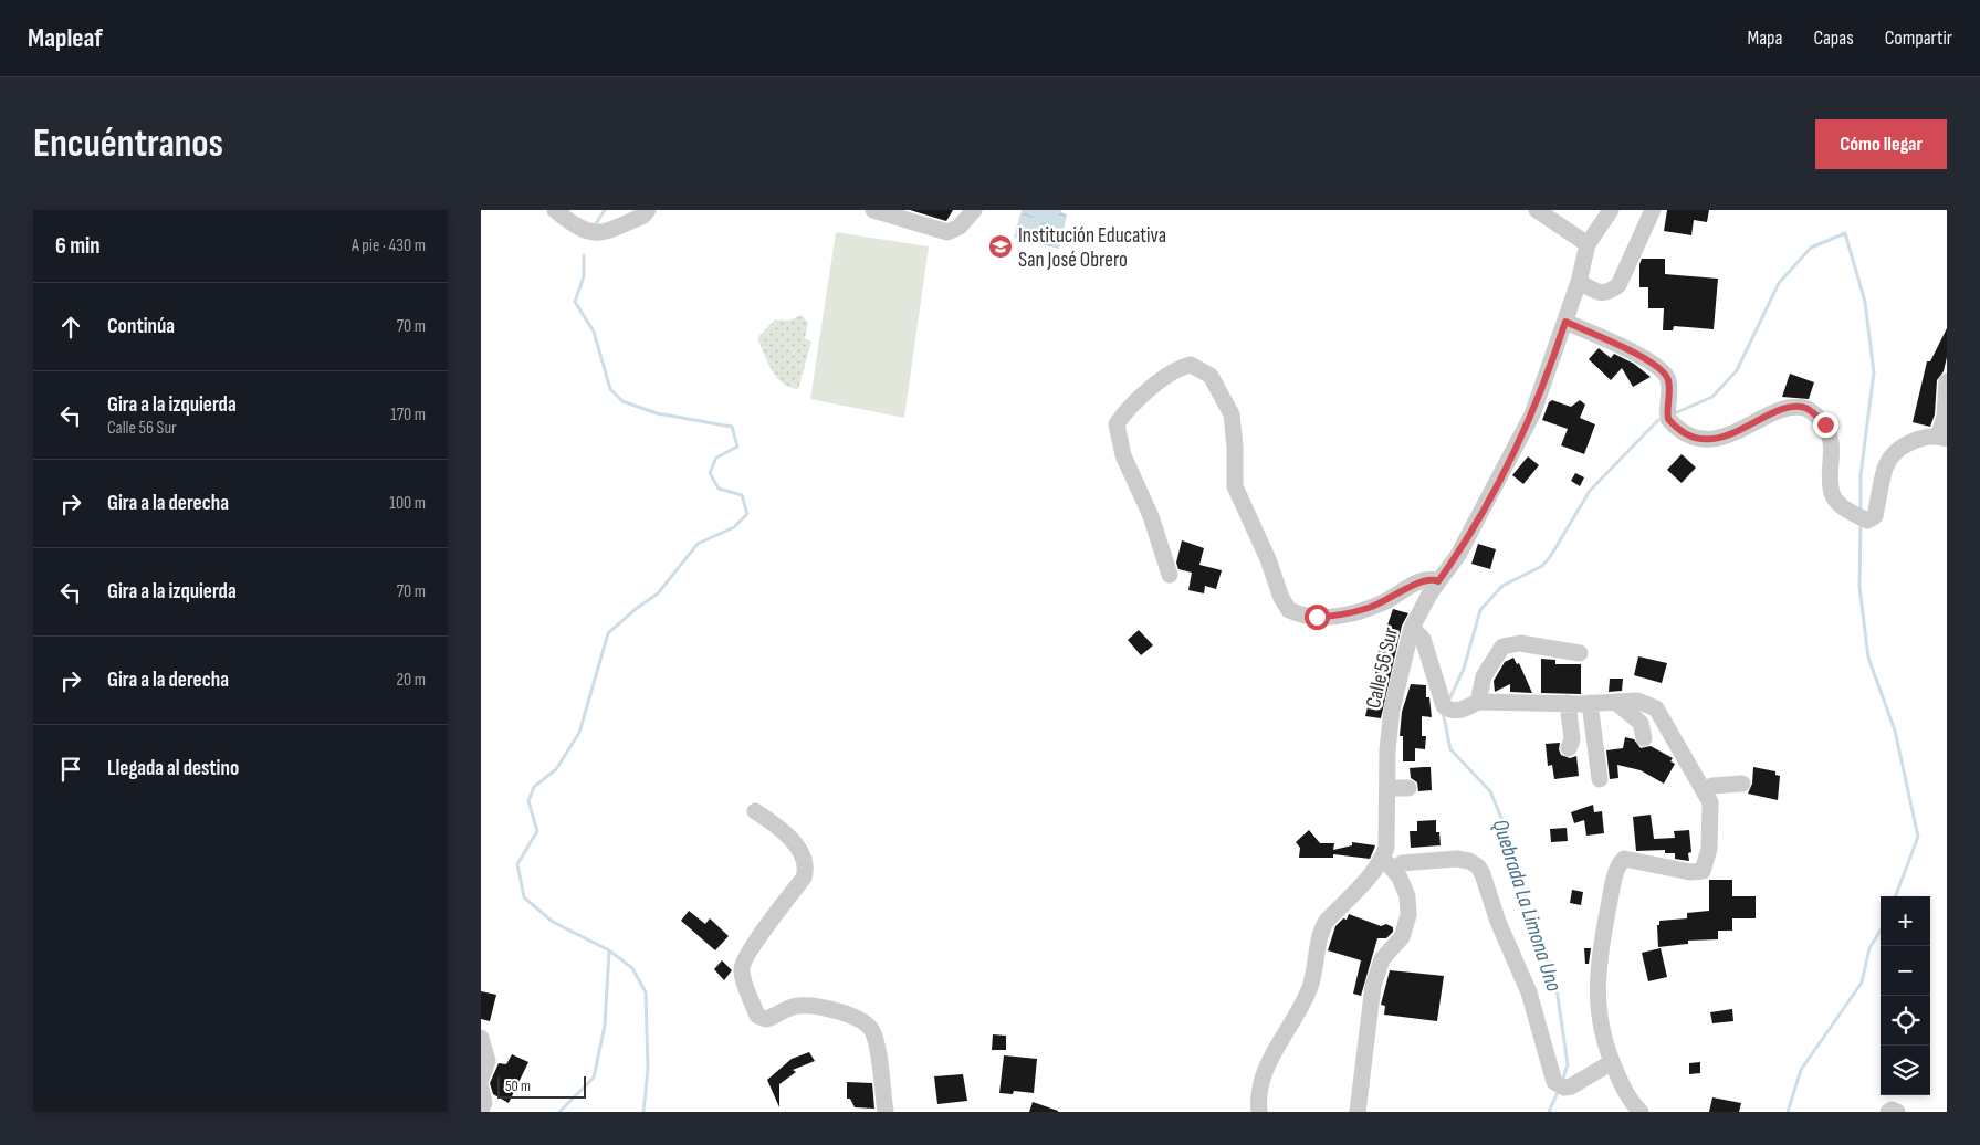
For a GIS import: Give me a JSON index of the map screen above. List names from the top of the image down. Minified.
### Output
{"streets":{"street":["Calle 56 Sur"]},"water":["Quebrada La Limona Uno"],"places":{"school or university":["Institución Educativa San José Obrero"]},"scale_bar":"50 m","page":{"header":"Mapleaf","nav":["Mapa","Capas","Compartir"],"buttons":"Cómo llegar","title":"Encuéntranos","heading":["6 min","A pie · 430 m"],"list":[["Continúa","70 m"],["Gira a la izquierda","Calle 56 Sur","170 m"],["Gira a la derecha","100 m"],["Gira a la izquierda","70 m"],["Gira a la derecha","20 m"],"Llegada al destino"],"map_buttons":["+","−"],"scale":"50 m"}}
